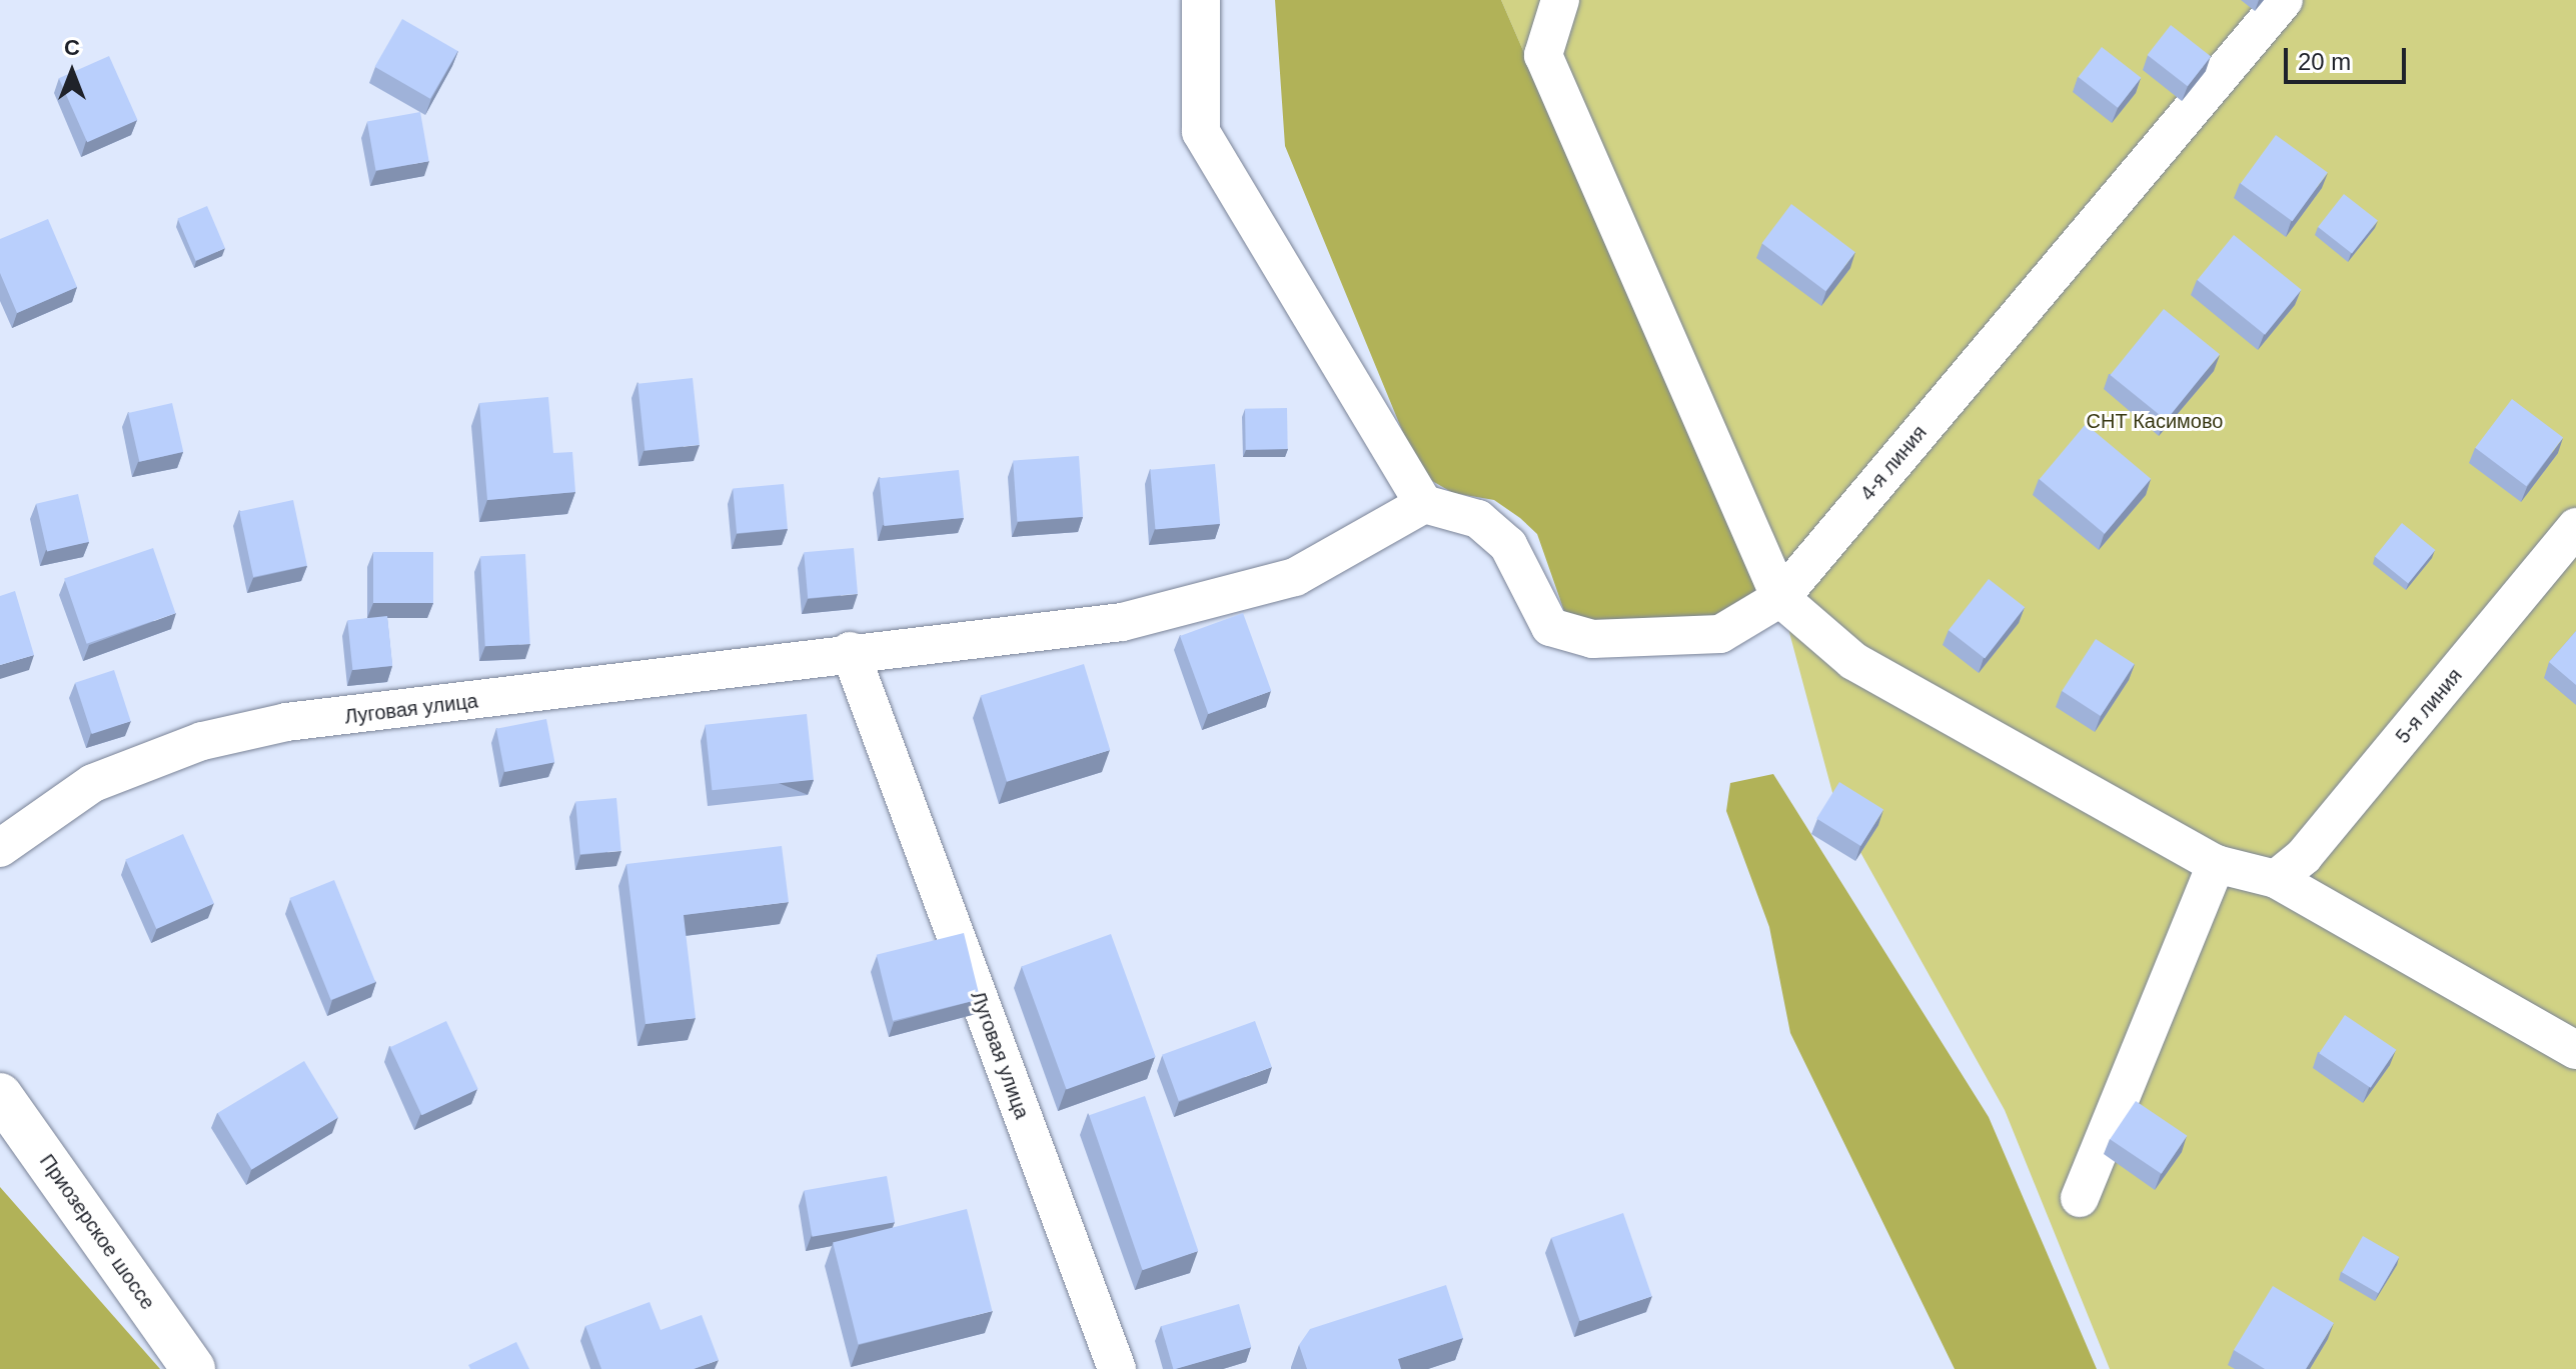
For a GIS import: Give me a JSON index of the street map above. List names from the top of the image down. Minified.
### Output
{"streets":{"main road":["Приозерское шоссе"],"street":["4-я линия","5-я линия","Луговая улица"]},"crossings":[["4-я линия","Луговая улица"]],"parks":["СНТ Касимово"],"scale_bar":"20 m","north":"top"}
